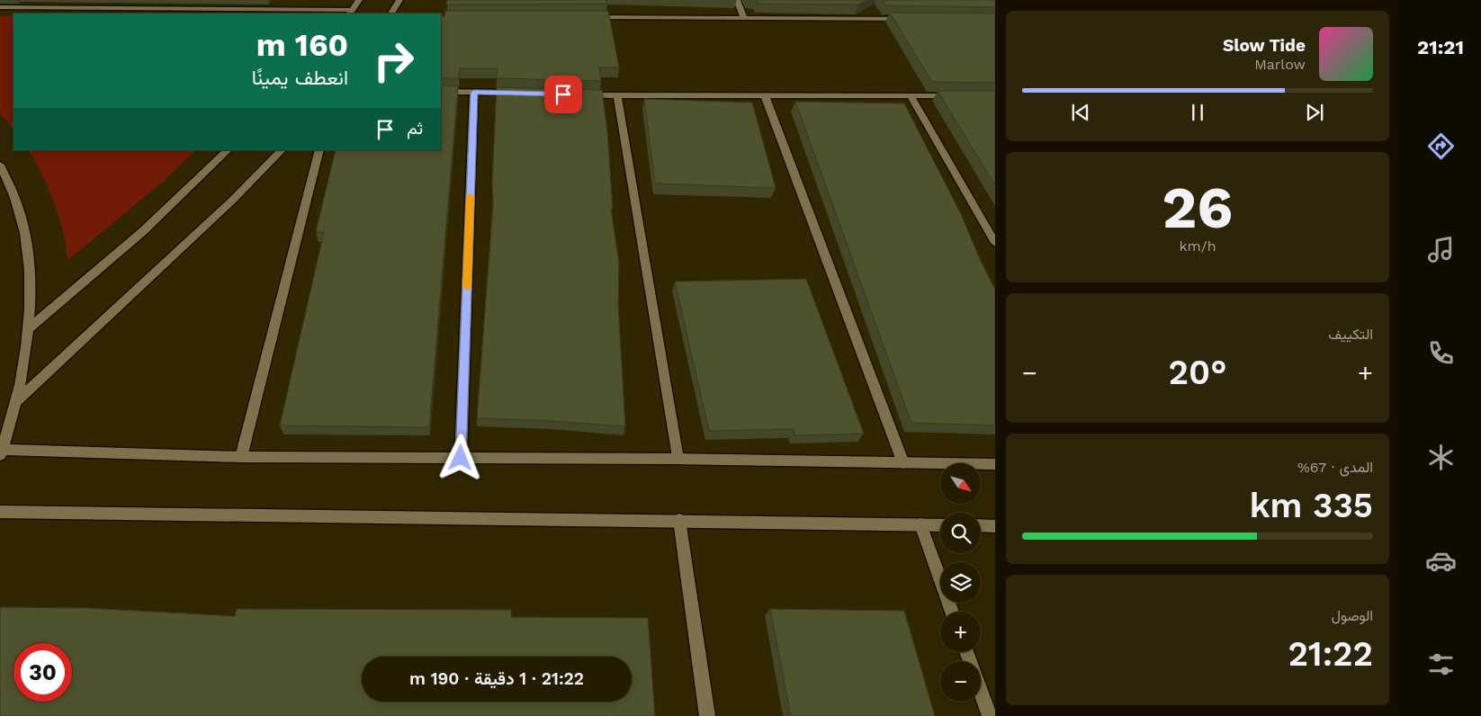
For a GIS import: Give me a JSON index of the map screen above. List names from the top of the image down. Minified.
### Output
{"north":"bottom right","page":{"tabs":"21:21","turn":["160 m","انعطف يمينًا"],"song":["Slow Tide","Marlow"],"then":"ثم","tile":[["26","km/h"],"التكييف",["المدى · 67%","335 km"],["الوصول","21:22"]],"heat":["−","20°","+"],"map_buttons":["+","−"],"limit":"30","trip":"21:22 · 1 دقيقة · 190 m"}}
